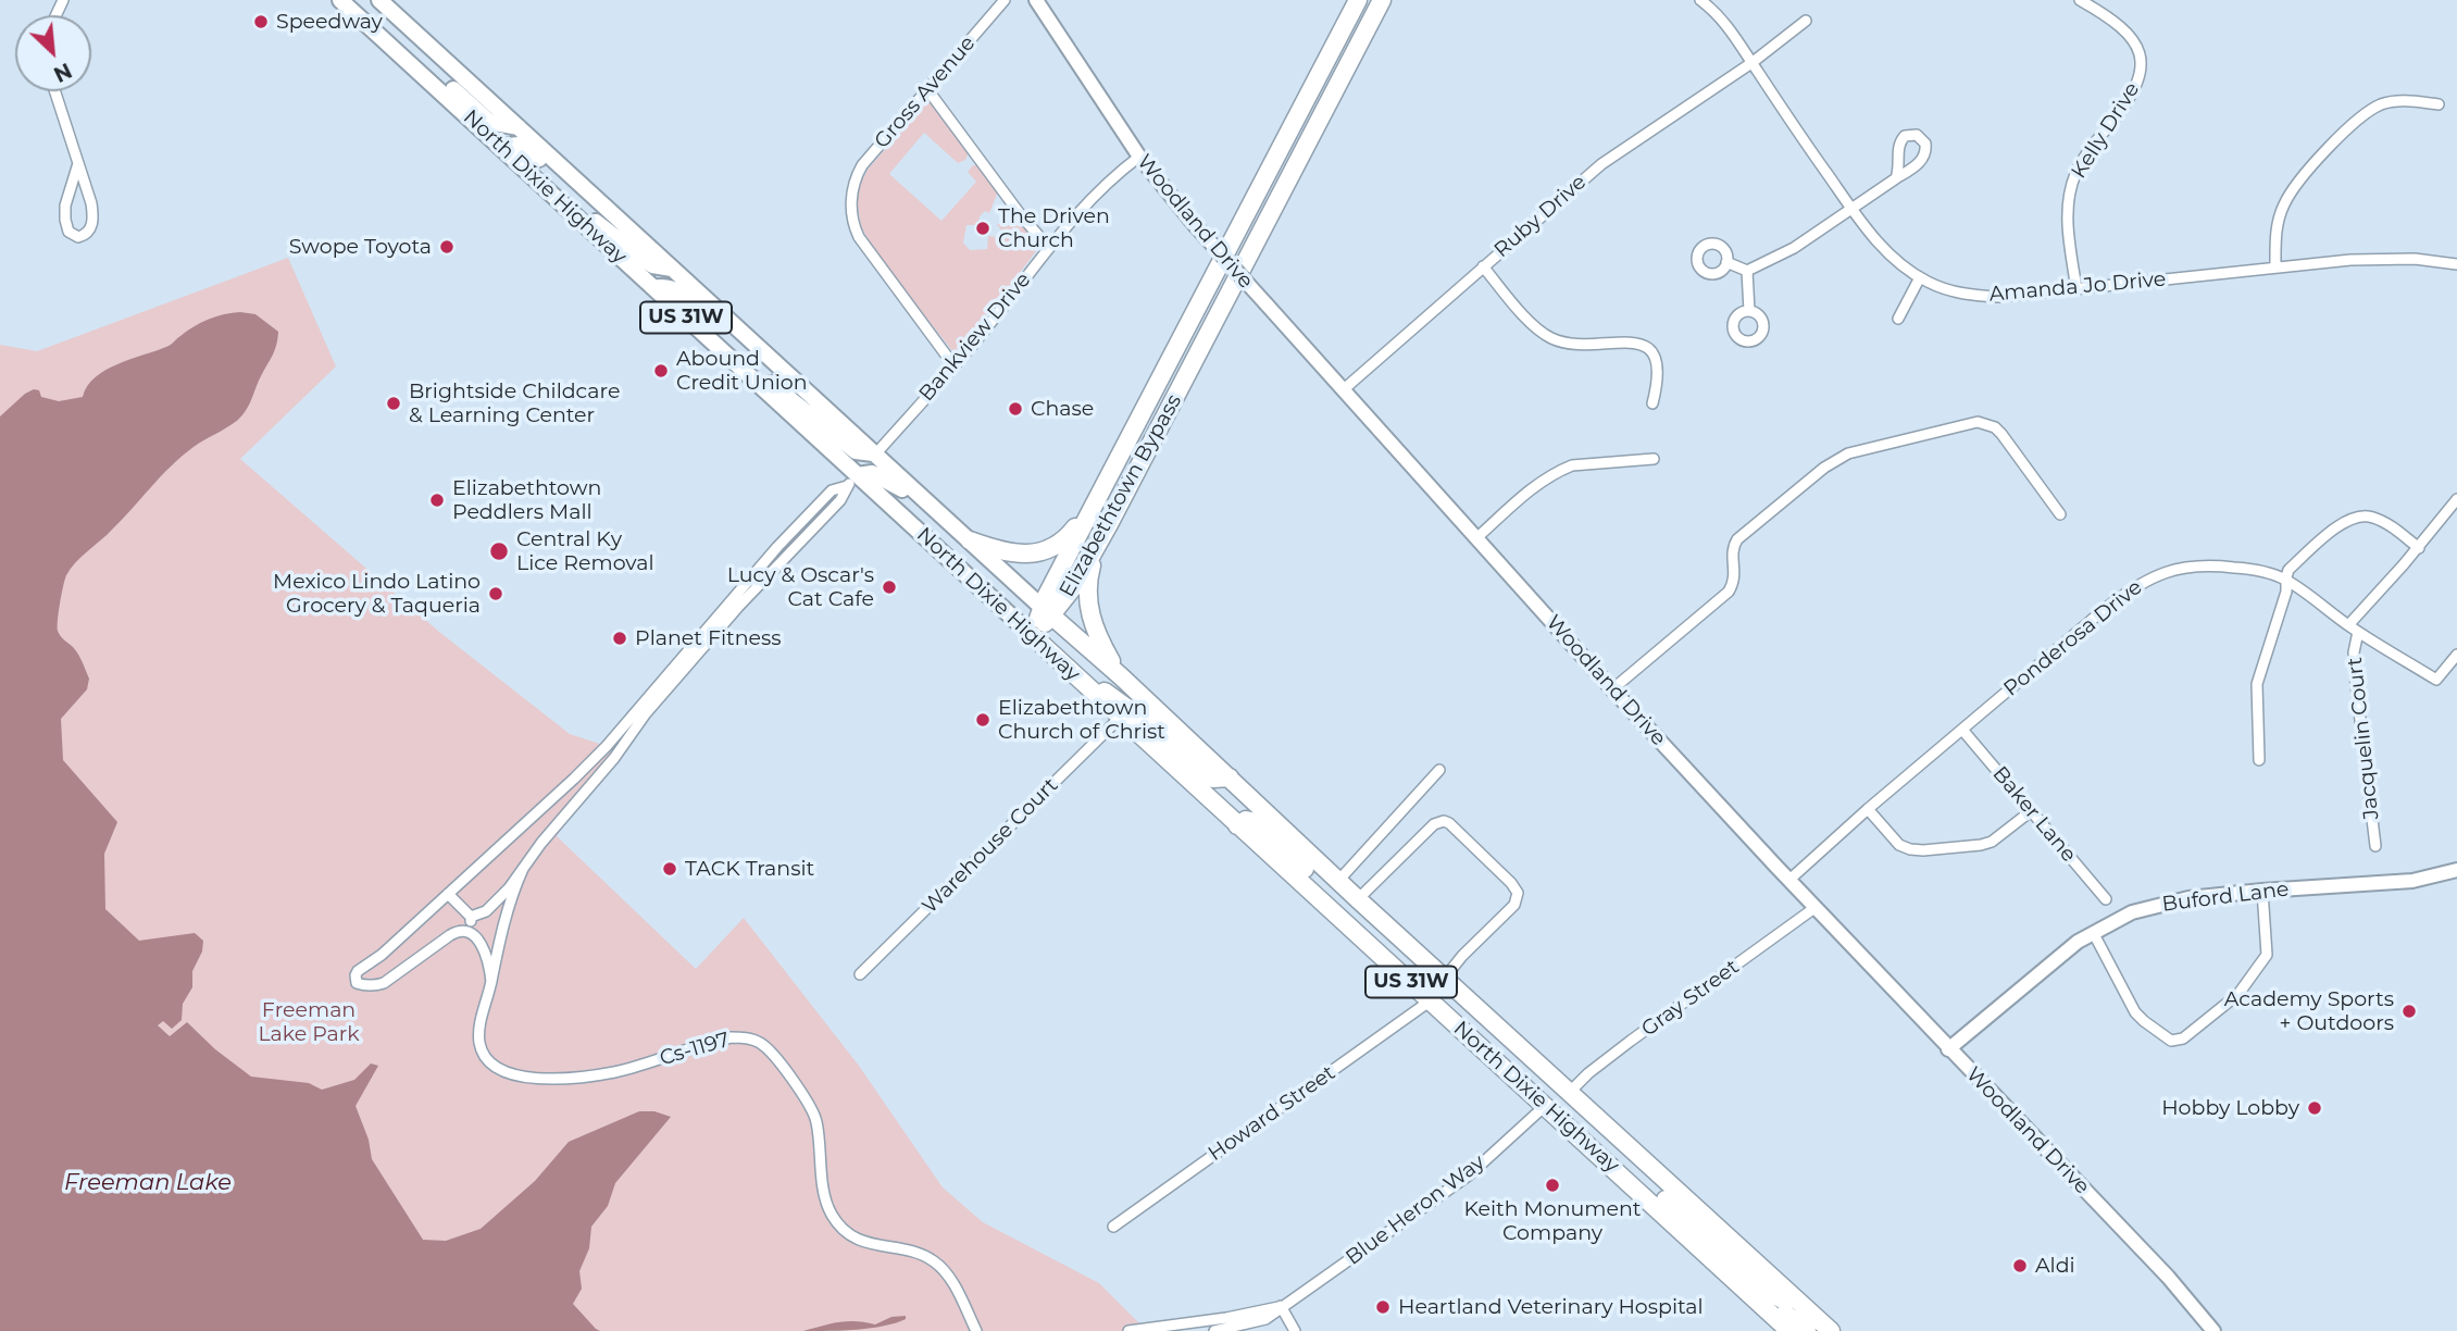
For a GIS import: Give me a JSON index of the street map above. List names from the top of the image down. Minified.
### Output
{"streets":{"highway":["North Dixie Highway","US 31W","Elizabethtown Bypass"],"street":["Gross Avenue","Kelly Drive","Ruby Drive","Woodland Drive","Amanda Jo Drive","Bankview Drive","Ponderosa Drive","Jacquelin Court","Baker Lane","Warehouse Court","Buford Lane","Gray Street","Cs-1197","Howard Street","Blue Heron Way"]},"crossings":[["Gross Avenue","Bankview Drive"],["Kelly Drive","Amanda Jo Drive"],["North Dixie Highway","US 31W"],["North Dixie Highway","Bankview Drive"],["North Dixie Highway","Elizabethtown Bypass"],["North Dixie Highway","Warehouse Court"],["North Dixie Highway","Gray Street"],["North Dixie Highway","Howard Street"],["North Dixie Highway","Blue Heron Way"],["Ruby Drive","Woodland Drive"],["Ruby Drive","Amanda Jo Drive"],["Woodland Drive","Bankview Drive"],["Woodland Drive","Ponderosa Drive"],["Woodland Drive","Buford Lane"],["Woodland Drive","Gray Street"],["US 31W","Elizabethtown Bypass"],["Ponderosa Drive","Jacquelin Court"],["Ponderosa Drive","Baker Lane"]],"water":["Freeman Lake"],"parks":["Freeman Lake Park"],"places":["Speedway","The Driven Church","Swope Toyota","Abound Credit Union","Brightside Childcare & Learning Center","Chase","Elizabethtown Peddlers Mall","Central Ky Lice Removal","Lucy & Oscar's Cat Cafe","Mexico Lindo Latino Grocery & Taqueria","Planet Fitness","Elizabethtown Church of Christ","TACK Transit","Academy Sports + Outdoors","Hobby Lobby","Keith Monument Company","Aldi","Heartland Veterinary Hospital"],"north":"bottom right"}
